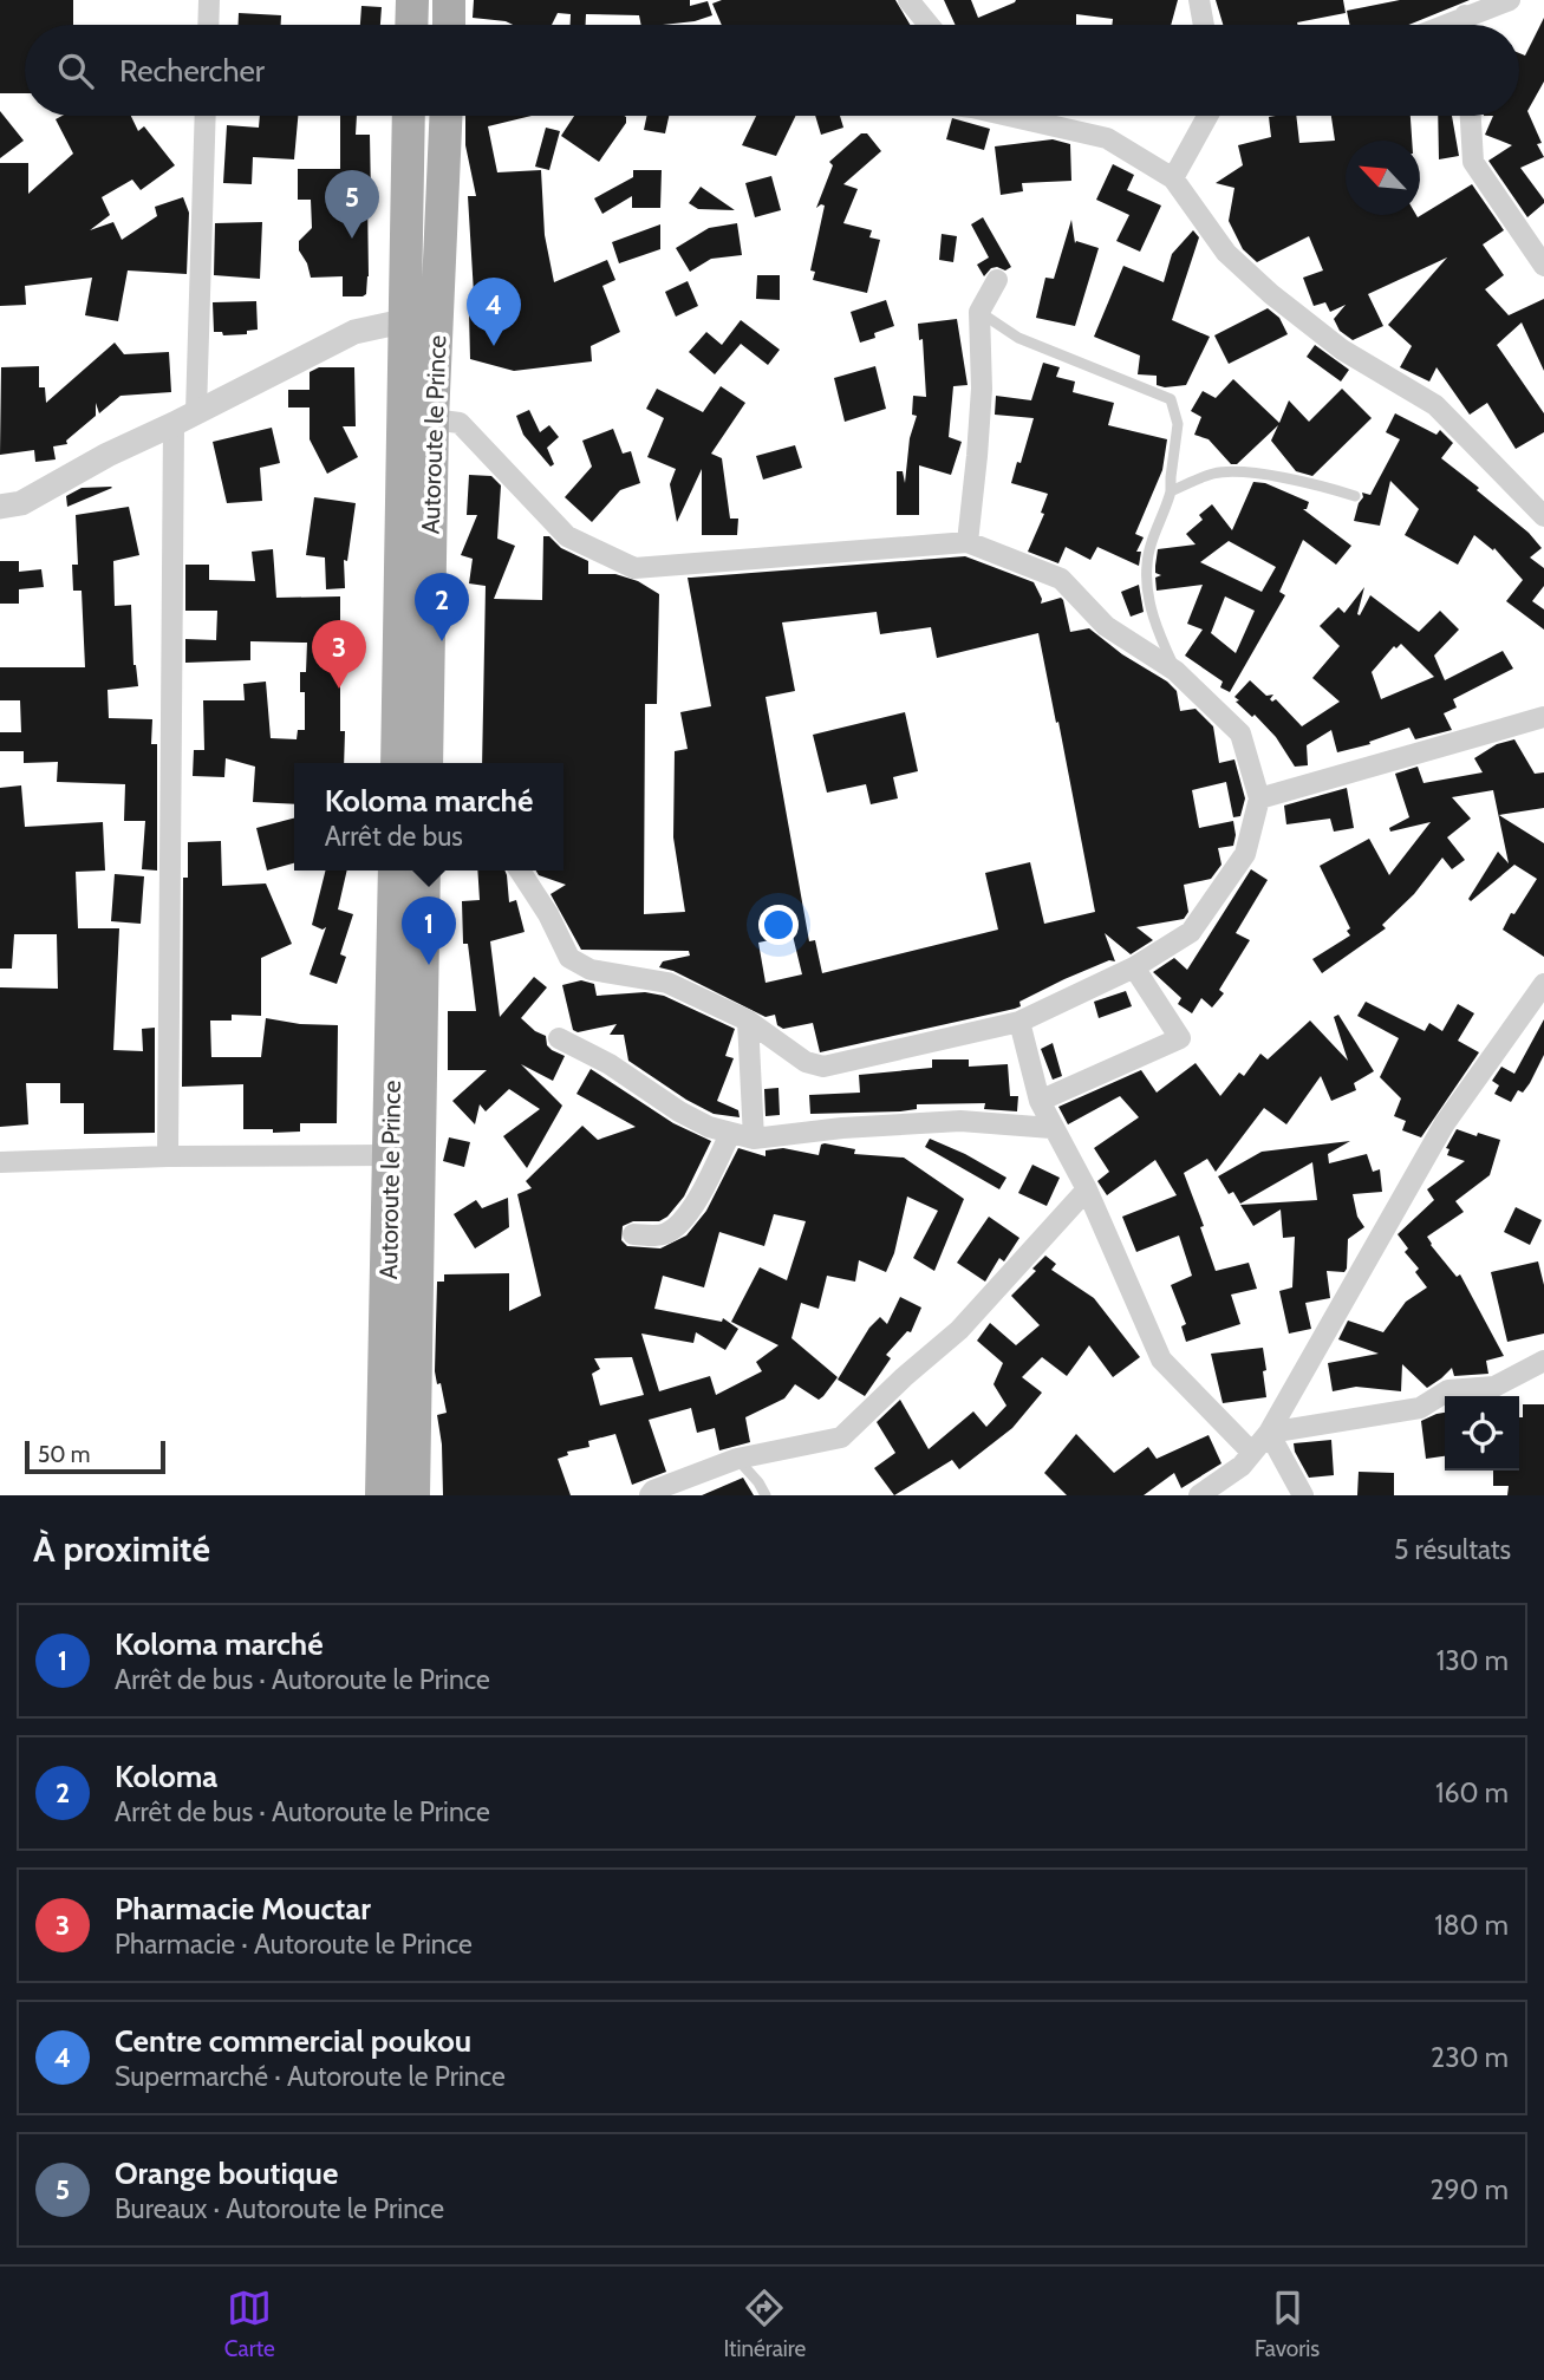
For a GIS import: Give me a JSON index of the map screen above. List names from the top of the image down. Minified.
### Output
{"streets":{"main road":["Autoroute le Prince"]},"scale_bar":"50 m","north":"top left","page":{"search":"Rechercher","pins":["5","4","2","3","1"],"popup":["Koloma marché","Arrêt de bus"],"scale":"50 m","heading":["À proximité","5 résultats"],"list":[{"mark":"1","name":"Koloma marché","note":"Arrêt de bus · Autoroute le Prince","value":"130 m"},{"mark":"2","name":"Koloma","note":"Arrêt de bus · Autoroute le Prince","value":"160 m"},{"mark":"3","name":"Pharmacie Mouctar","note":"Pharmacie · Autoroute le Prince","value":"180 m"},{"mark":"4","name":"Centre commercial poukou","note":"Supermarché · Autoroute le Prince","value":"230 m"},{"mark":"5","name":"Orange boutique","note":"Bureaux · Autoroute le Prince","value":"290 m"}],"nav":["Carte","Itinéraire","Favoris"]}}
